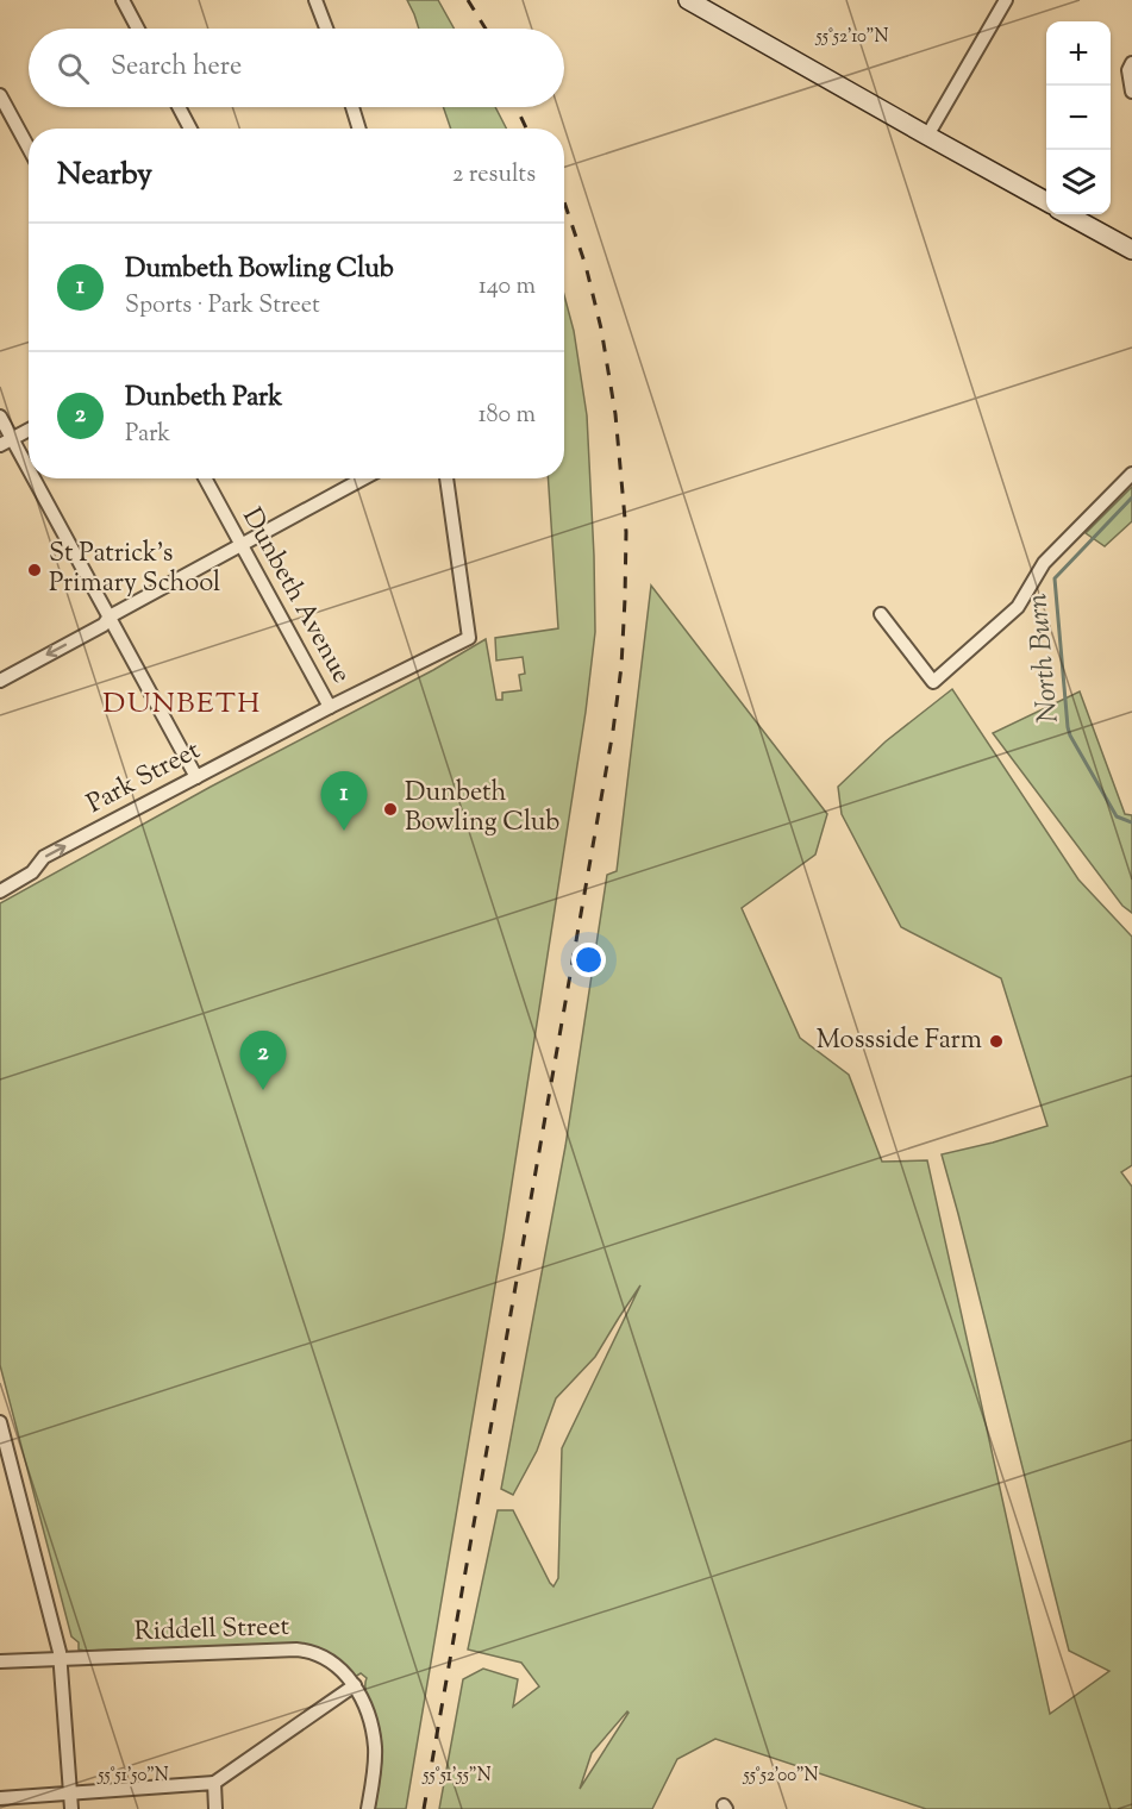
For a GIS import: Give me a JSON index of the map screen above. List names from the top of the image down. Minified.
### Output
{"streets":{"street":["Dunbeth Avenue","Park Street","Riddell Street"]},"crossings":[["Dunbeth Avenue","Park Street"]],"districts":["DUNBETH"],"water":["North Burn"],"places":["St Patrick's Primary School","Dunbeth Bowling Club","Mossside Farm"],"page":{"map_buttons":["+","−"],"search":"Search here","heading":["Nearby","2 results"],"list":[{"mark":"1","name":"Dumbeth Bowling Club","note":"Sports · Park Street","value":"140 m"},{"mark":"2","name":"Dunbeth Park","note":"Park","value":"180 m"}],"pins":["1","2"]},"coordinates":["55°52'10\"N","55°51'50\"N","55°51'55\"N","55°52'00\"N"]}
